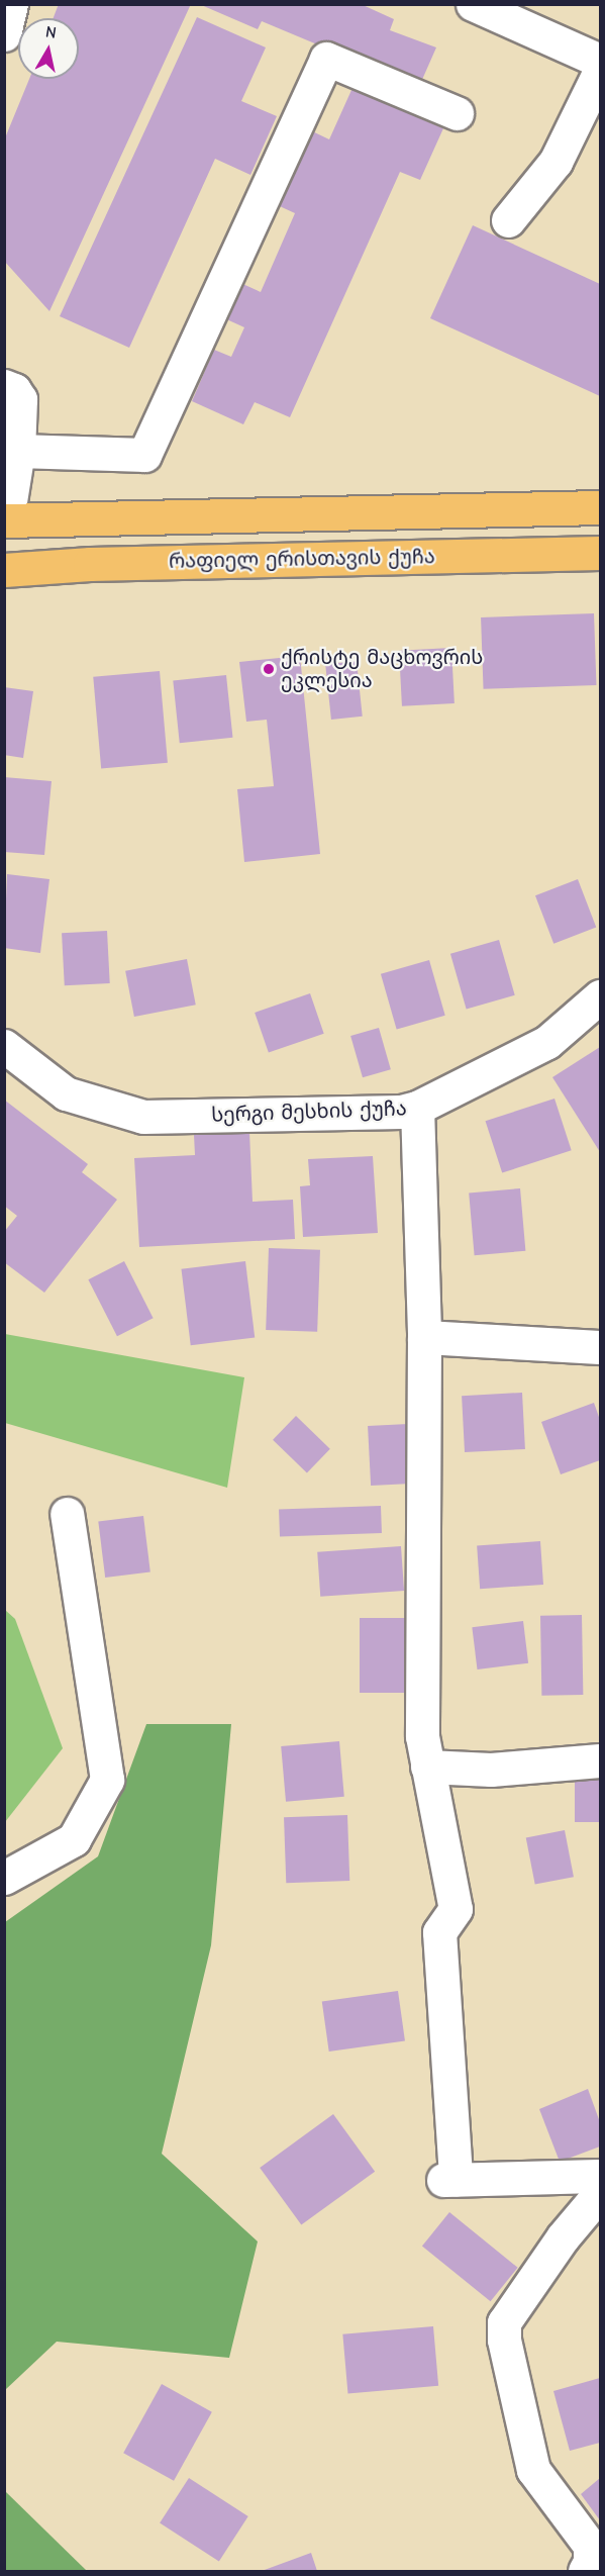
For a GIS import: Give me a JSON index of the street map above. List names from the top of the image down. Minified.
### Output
{"streets":{"main road":["რაფიელ ერისთავის ქუჩა"],"street":["სერგი მესხის ქუჩა"]},"places":["ქრისტე მაცხოვრის ეკლესია"],"north":"top"}
